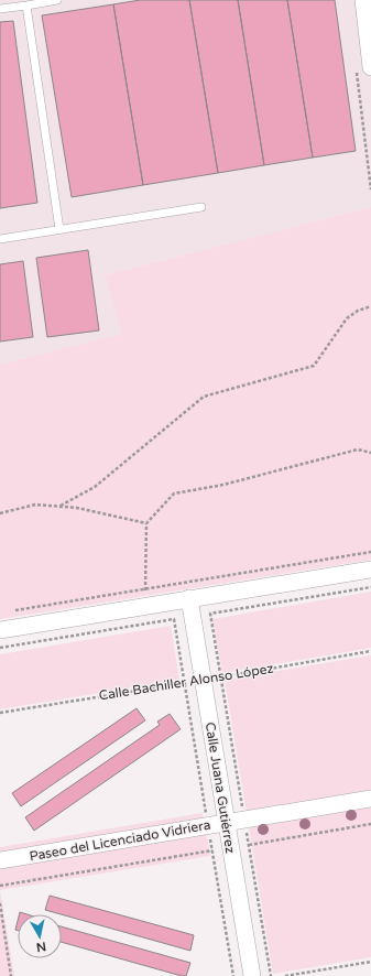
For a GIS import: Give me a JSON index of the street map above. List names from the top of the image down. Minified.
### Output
{"streets":{"street":["Calle Juana Gutiérrez","Paseo del Licenciado Vidriera"],"path":["Calle Bachiller Alonso López"]},"crossings":[["Calle Bachiller Alonso López","Calle Juana Gutiérrez"],["Calle Juana Gutiérrez","Paseo del Licenciado Vidriera"]],"north":"bottom"}
